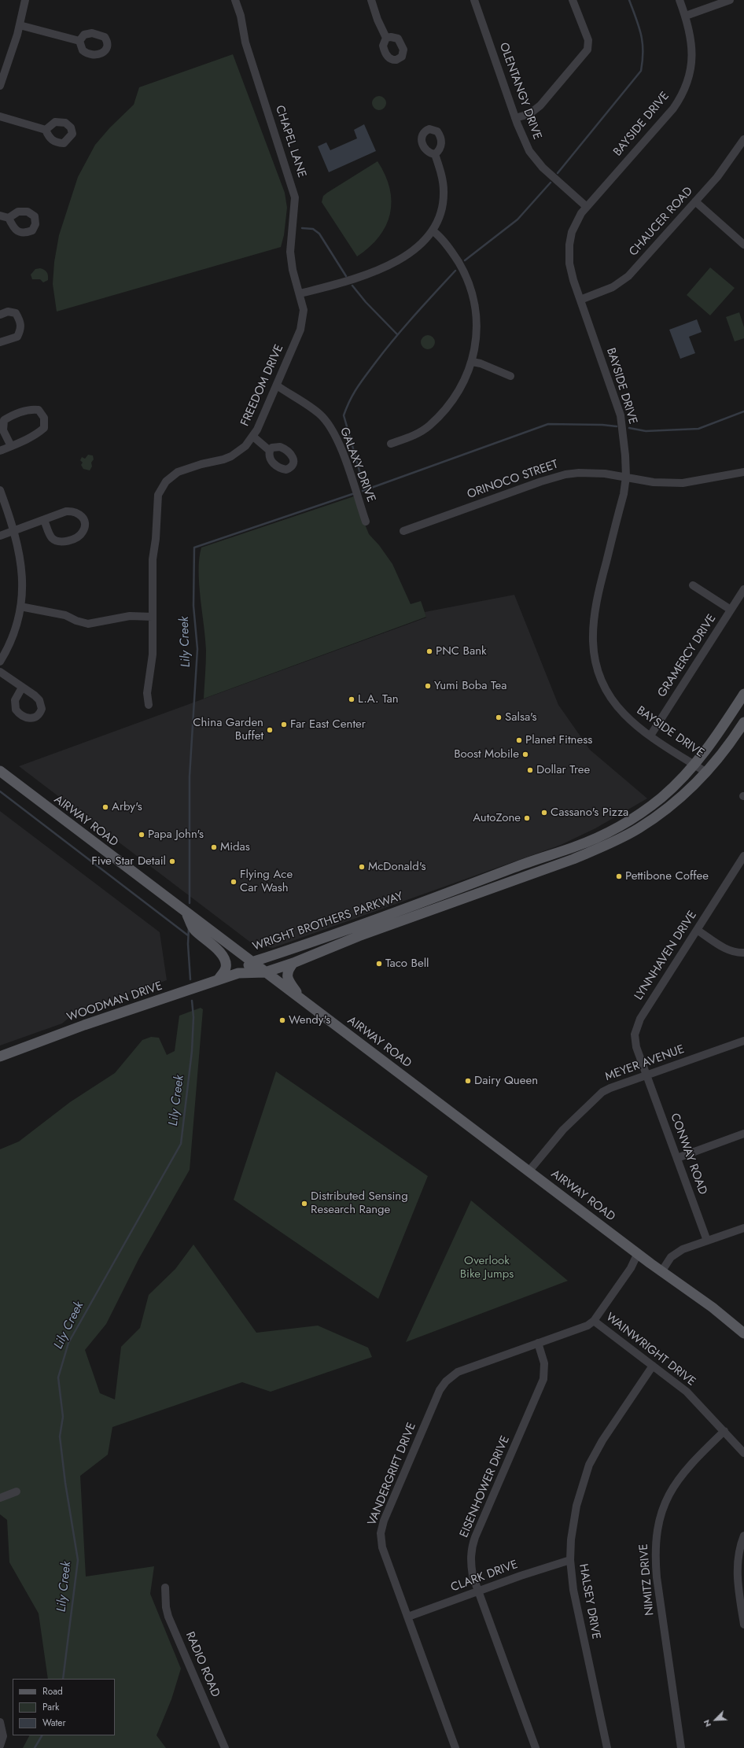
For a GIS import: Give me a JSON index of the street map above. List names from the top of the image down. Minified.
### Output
{"streets":{"main road":["AIRWAY ROAD","WRIGHT BROTHERS PARKWAY","WOODMAN DRIVE"],"street":["OLENTANGY DRIVE","BAYSIDE DRIVE","CHAPEL LANE","CHAUCER ROAD","FREEDOM DRIVE","GALAXY DRIVE","ORINOCO STREET","GRAMERCY DRIVE","LYNNHAVEN DRIVE","MEYER AVENUE","CONWAY ROAD","WAINWRIGHT DRIVE","VANDERGRIFT DRIVE","EISENHOWER DRIVE","CLARK DRIVE","NIMITZ DRIVE","HALSEY DRIVE","RADIO ROAD"]},"crossings":[["OLENTANGY DRIVE","BAYSIDE DRIVE"],["BAYSIDE DRIVE","CHAUCER ROAD"],["BAYSIDE DRIVE","ORINOCO STREET"],["BAYSIDE DRIVE","GRAMERCY DRIVE"],["BAYSIDE DRIVE","WRIGHT BROTHERS PARKWAY"],["CHAPEL LANE","FREEDOM DRIVE"],["FREEDOM DRIVE","GALAXY DRIVE"],["AIRWAY ROAD","WRIGHT BROTHERS PARKWAY"],["AIRWAY ROAD","MEYER AVENUE"],["WRIGHT BROTHERS PARKWAY","WOODMAN DRIVE"],["LYNNHAVEN DRIVE","MEYER AVENUE"],["LYNNHAVEN DRIVE","CONWAY ROAD"],["MEYER AVENUE","CONWAY ROAD"],["WAINWRIGHT DRIVE","VANDERGRIFT DRIVE"],["WAINWRIGHT DRIVE","NIMITZ DRIVE"],["WAINWRIGHT DRIVE","HALSEY DRIVE"],["VANDERGRIFT DRIVE","EISENHOWER DRIVE"],["VANDERGRIFT DRIVE","CLARK DRIVE"],["EISENHOWER DRIVE","CLARK DRIVE"],["CLARK DRIVE","HALSEY DRIVE"]],"water":["Lily Creek"],"parks":["Overlook Bike Jumps"],"places":["PNC Bank","Yumi Boba Tea","L.A. Tan","Salsa's","Far East Center","China Garden Buffet","Planet Fitness","Boost Mobile","Dollar Tree","Arby's","Cassano's Pizza","AutoZone","Papa John's","Midas","Five Star Detail","McDonald's","Pettibone Coffee","Flying Ace Car Wash","Taco Bell","Wendy's","Dairy Queen","Distributed Sensing Research Range"],"legend":["Road","Park","Water"],"north":"bottom left"}
